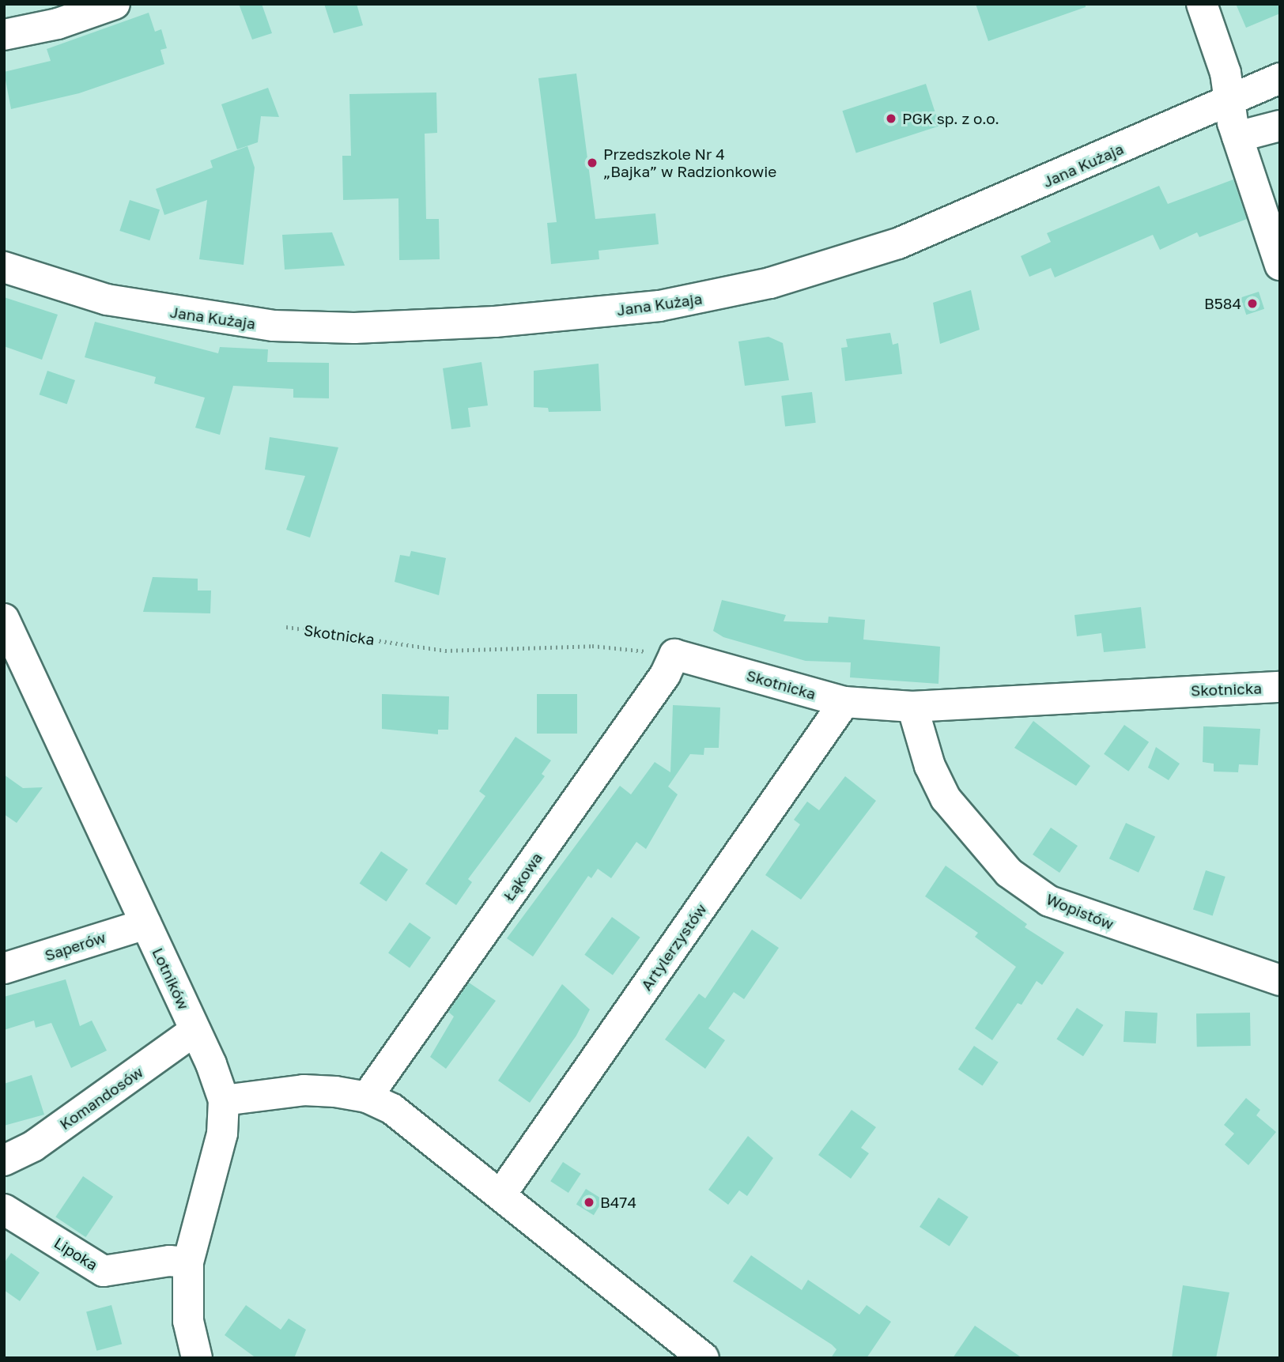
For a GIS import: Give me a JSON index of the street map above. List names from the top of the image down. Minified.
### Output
{"streets":{"street":["Jana Kużaja","Skotnicka","Łąkowa","Wopistów","Saperów","Artylerzystów","Lotników","Komandosów","Lipoka"]},"crossings":[["Skotnicka","Łąkowa"],["Skotnicka","Wopistów"],["Skotnicka","Artylerzystów"],["Saperów","Lotników"],["Lotników","Komandosów"],["Lotników","Lipoka"]],"places":["PGK sp. z o.o.","Przedszkole Nr 4 „Bajka” w Radzionkowie","B584","B474"]}
